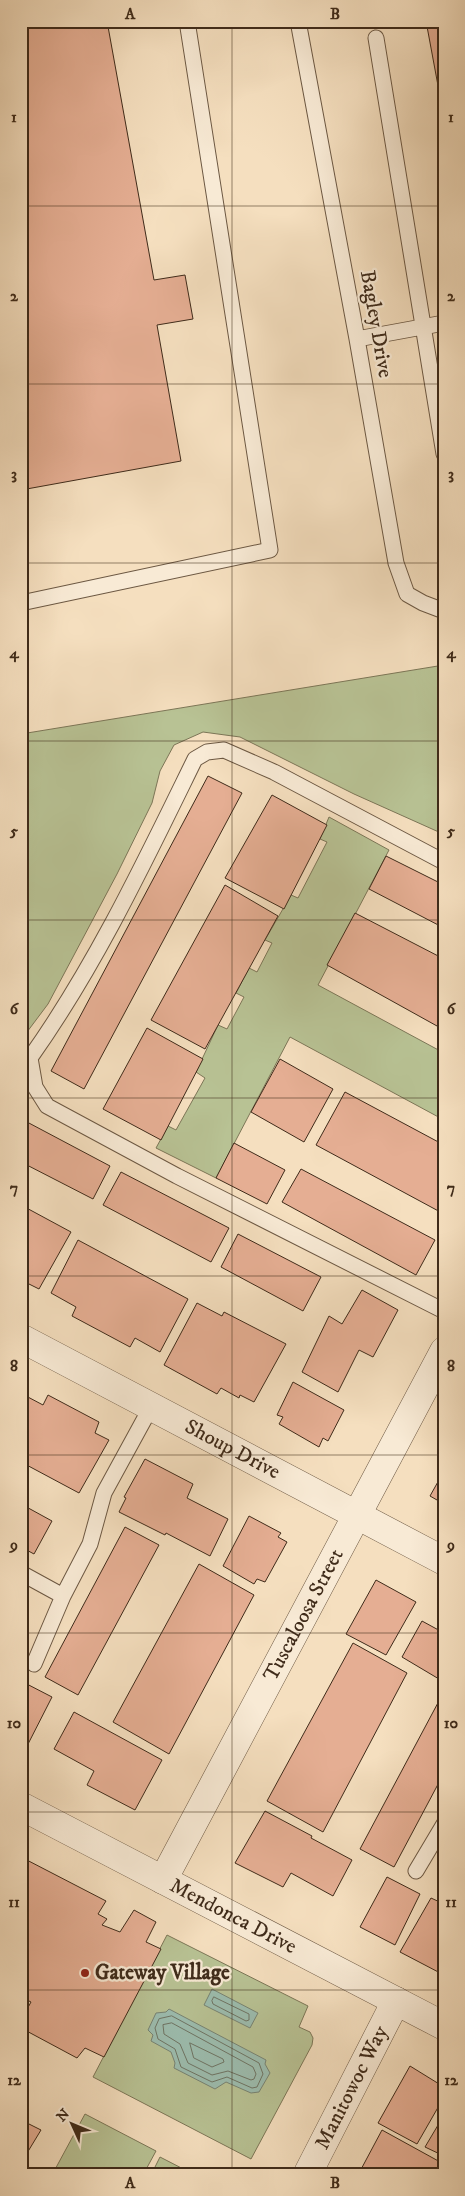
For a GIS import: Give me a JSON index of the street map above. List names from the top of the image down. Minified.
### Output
{"streets":{"street":["Shoup Drive","Tuscaloosa Street","Mendonca Drive","Manitowoc Way"],"lane":["Bagley Drive"]},"crossings":[["Shoup Drive","Tuscaloosa Street"],["Tuscaloosa Street","Mendonca Drive"],["Mendonca Drive","Manitowoc Way"]],"places":["Gateway Village"],"north":"top left","grid":{"columns":["A","B"],"rows":["1","2","3","4","5","6","7","8","9","10","11","12"]}}
